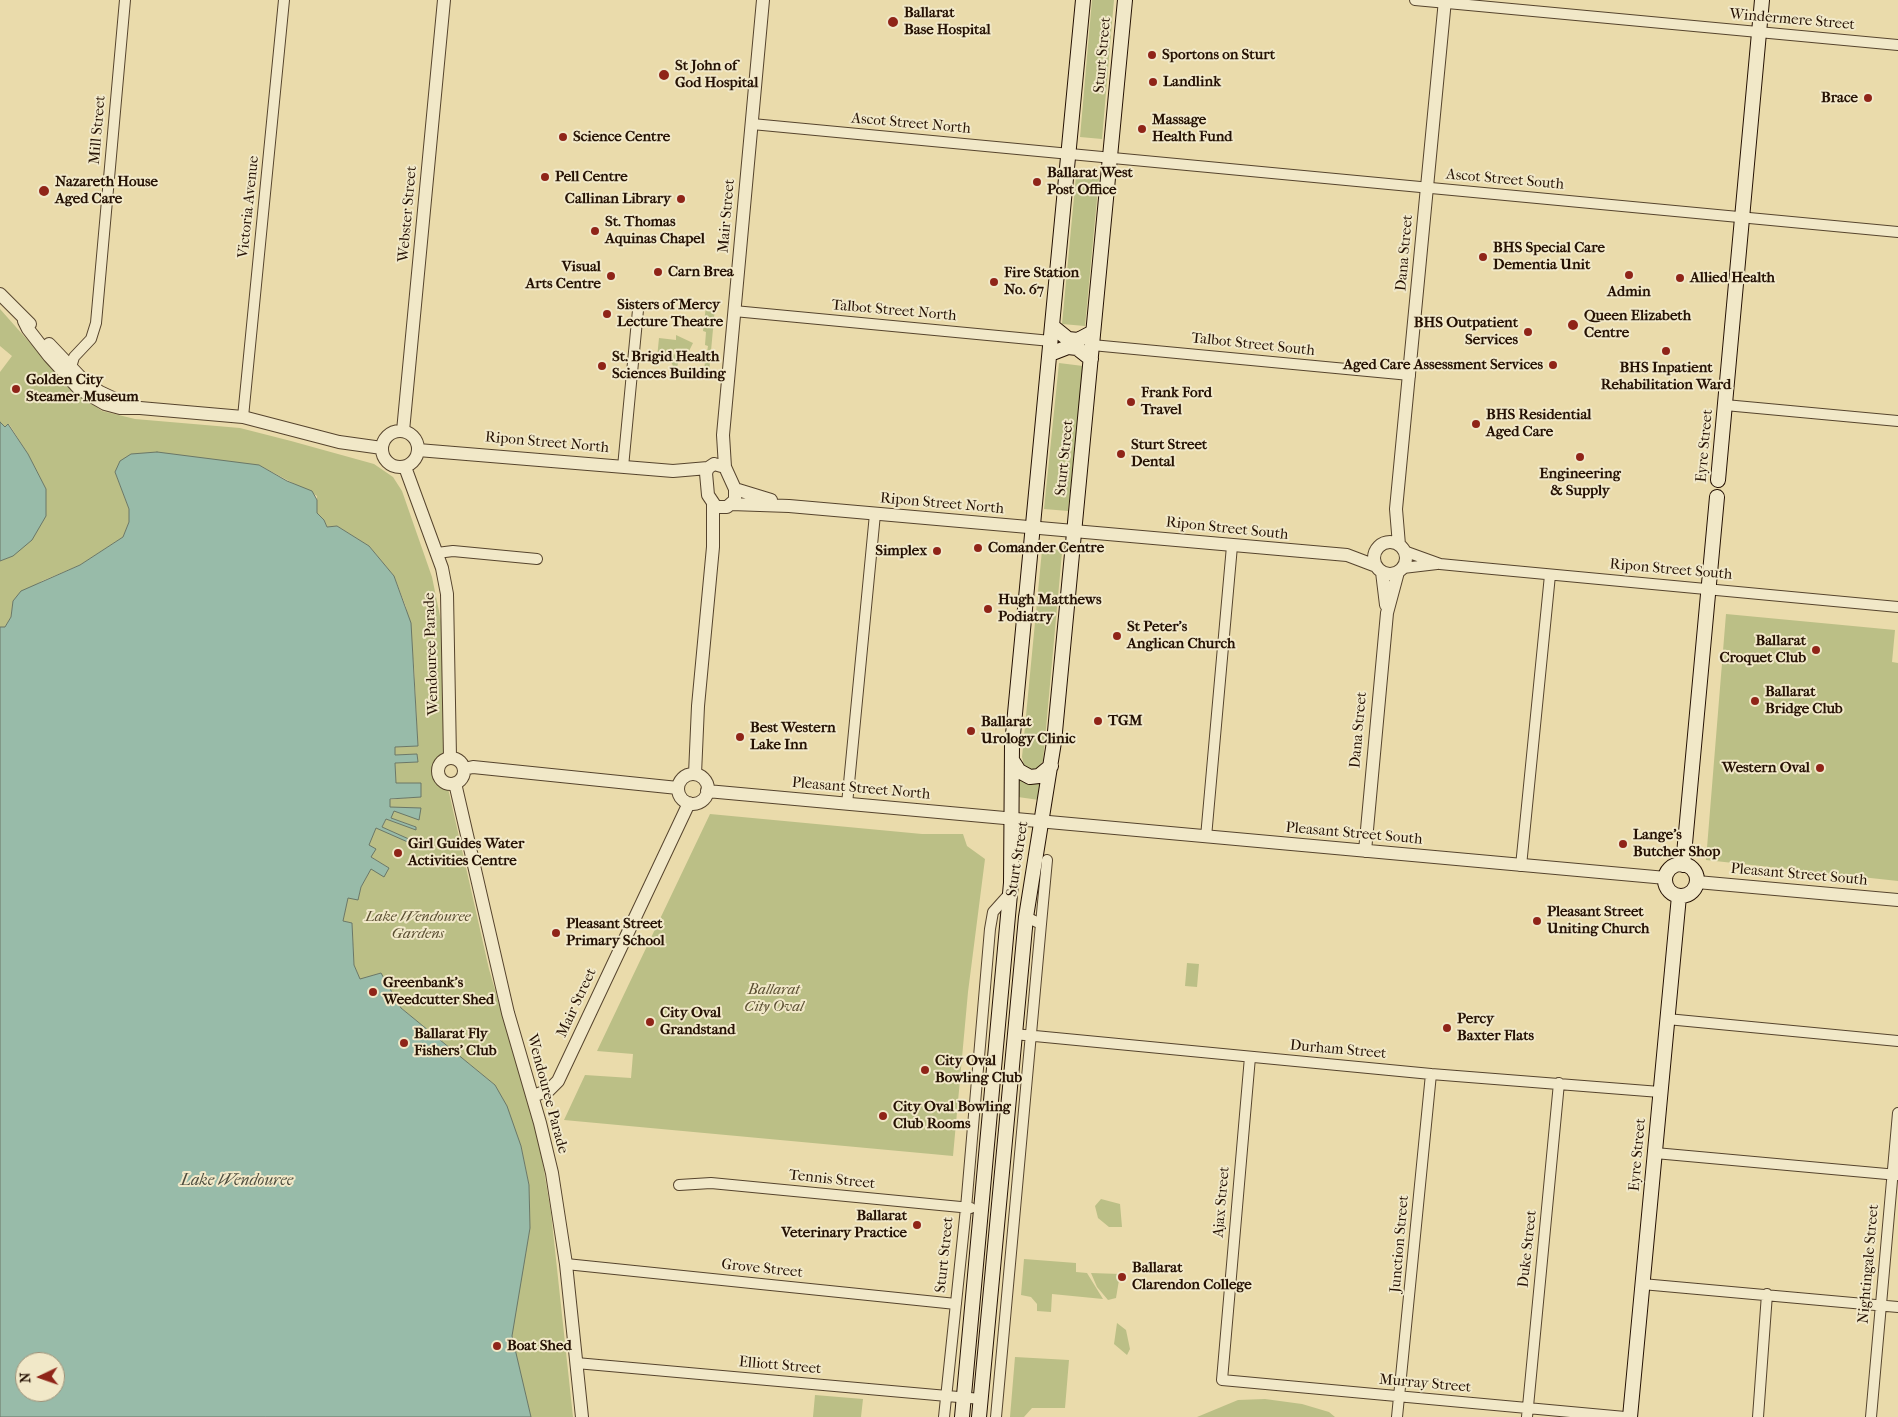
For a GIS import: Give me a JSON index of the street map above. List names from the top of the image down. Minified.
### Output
{"streets":{"main road":["Sturt Street","Eyre Street"],"street":["Windermere Street","Ascot Street North","Mill Street","Ascot Street South","Victoria Avenue","Webster Street","Mair Street","Dana Street","Talbot Street North","Talbot Street South","Ripon Street North","Ripon Street South","Wendouree Parade","Pleasant Street North","Pleasant Street South","Durham Street","Tennis Street","Ajax Street","Junction Street","Duke Street","Nightingale Street","Grove Street","Elliott Street","Murray Street"]},"crossings":[["Windermere Street","Dana Street"],["Windermere Street","Eyre Street"],["Sturt Street","Ascot Street North"],["Sturt Street","Ascot Street South"],["Sturt Street","Talbot Street North"],["Sturt Street","Talbot Street South"],["Sturt Street","Ripon Street North"],["Sturt Street","Ripon Street South"],["Sturt Street","Pleasant Street North"],["Sturt Street","Pleasant Street South"],["Sturt Street","Durham Street"],["Sturt Street","Tennis Street"],["Sturt Street","Grove Street"],["Sturt Street","Elliott Street"],["Ascot Street North","Ascot Street South"],["Ascot Street North","Mair Street"],["Ascot Street South","Dana Street"],["Ascot Street South","Eyre Street"],["Webster Street","Ripon Street North"],["Webster Street","Wendouree Parade"],["Mair Street","Talbot Street North"],["Mair Street","Ripon Street North"],["Mair Street","Wendouree Parade"],["Mair Street","Pleasant Street North"],["Dana Street","Talbot Street South"],["Dana Street","Ripon Street South"],["Dana Street","Pleasant Street South"],["Ripon Street North","Ripon Street South"],["Ripon Street North","Wendouree Parade"],["Eyre Street","Ripon Street South"],["Eyre Street","Pleasant Street South"],["Eyre Street","Durham Street"],["Wendouree Parade","Grove Street"],["Wendouree Parade","Elliott Street"],["Pleasant Street North","Pleasant Street South"],["Durham Street","Ajax Street"],["Durham Street","Junction Street"],["Durham Street","Duke Street"],["Ajax Street","Murray Street"],["Junction Street","Murray Street"],["Duke Street","Murray Street"]],"water":["Lake Wendouree"],"parks":["Lake Wendouree Gardens","Ballarat City Oval"],"places":["Ballarat Base Hospital","Sportons on Sturt","St John of God Hospital","Landlink","Brace","Massage Health Fund","Science Centre","Pell Centre","Ballarat West Post Office","Nazareth House Aged Care","Callinan Library","St. Thomas Aquinas Chapel","BHS Special Care Dementia Unit","Carn Brea","Admin","Visual Arts Centre","Allied Health","Fire Station No. 67","Sisters of Mercy Lecture Theatre","Queen Elizabeth Centre","BHS Outpatient Services","BHS Inpatient Rehabilitation Ward","Aged Care Assessment Services","St. Brigid Health Sciences Building","Golden City Steamer Museum","Frank Ford Travel","BHS Residential Aged Care","Sturt Street Dental","Engineering & Supply","Comander Centre","Simplex","Hugh Matthews Podiatry","St Peter's Anglican Church","Ballarat Croquet Club","Ballarat Bridge Club","TGM","Ballarat Urology Clinic","Best Western Lake Inn","Western Oval","Lange's Butcher Shop","Girl Guides Water Activities Centre","Pleasant Street Uniting Church","Pleasant Street Primary School","Greenbank's Weedcutter Shed","City Oval Grandstand","Percy Baxter Flats","Ballarat Fly Fishers' Club","City Oval Bowling Club","City Oval Bowling Club Rooms","Ballarat Veterinary Practice","Ballarat Clarendon College","Boat Shed"],"north":"left"}
